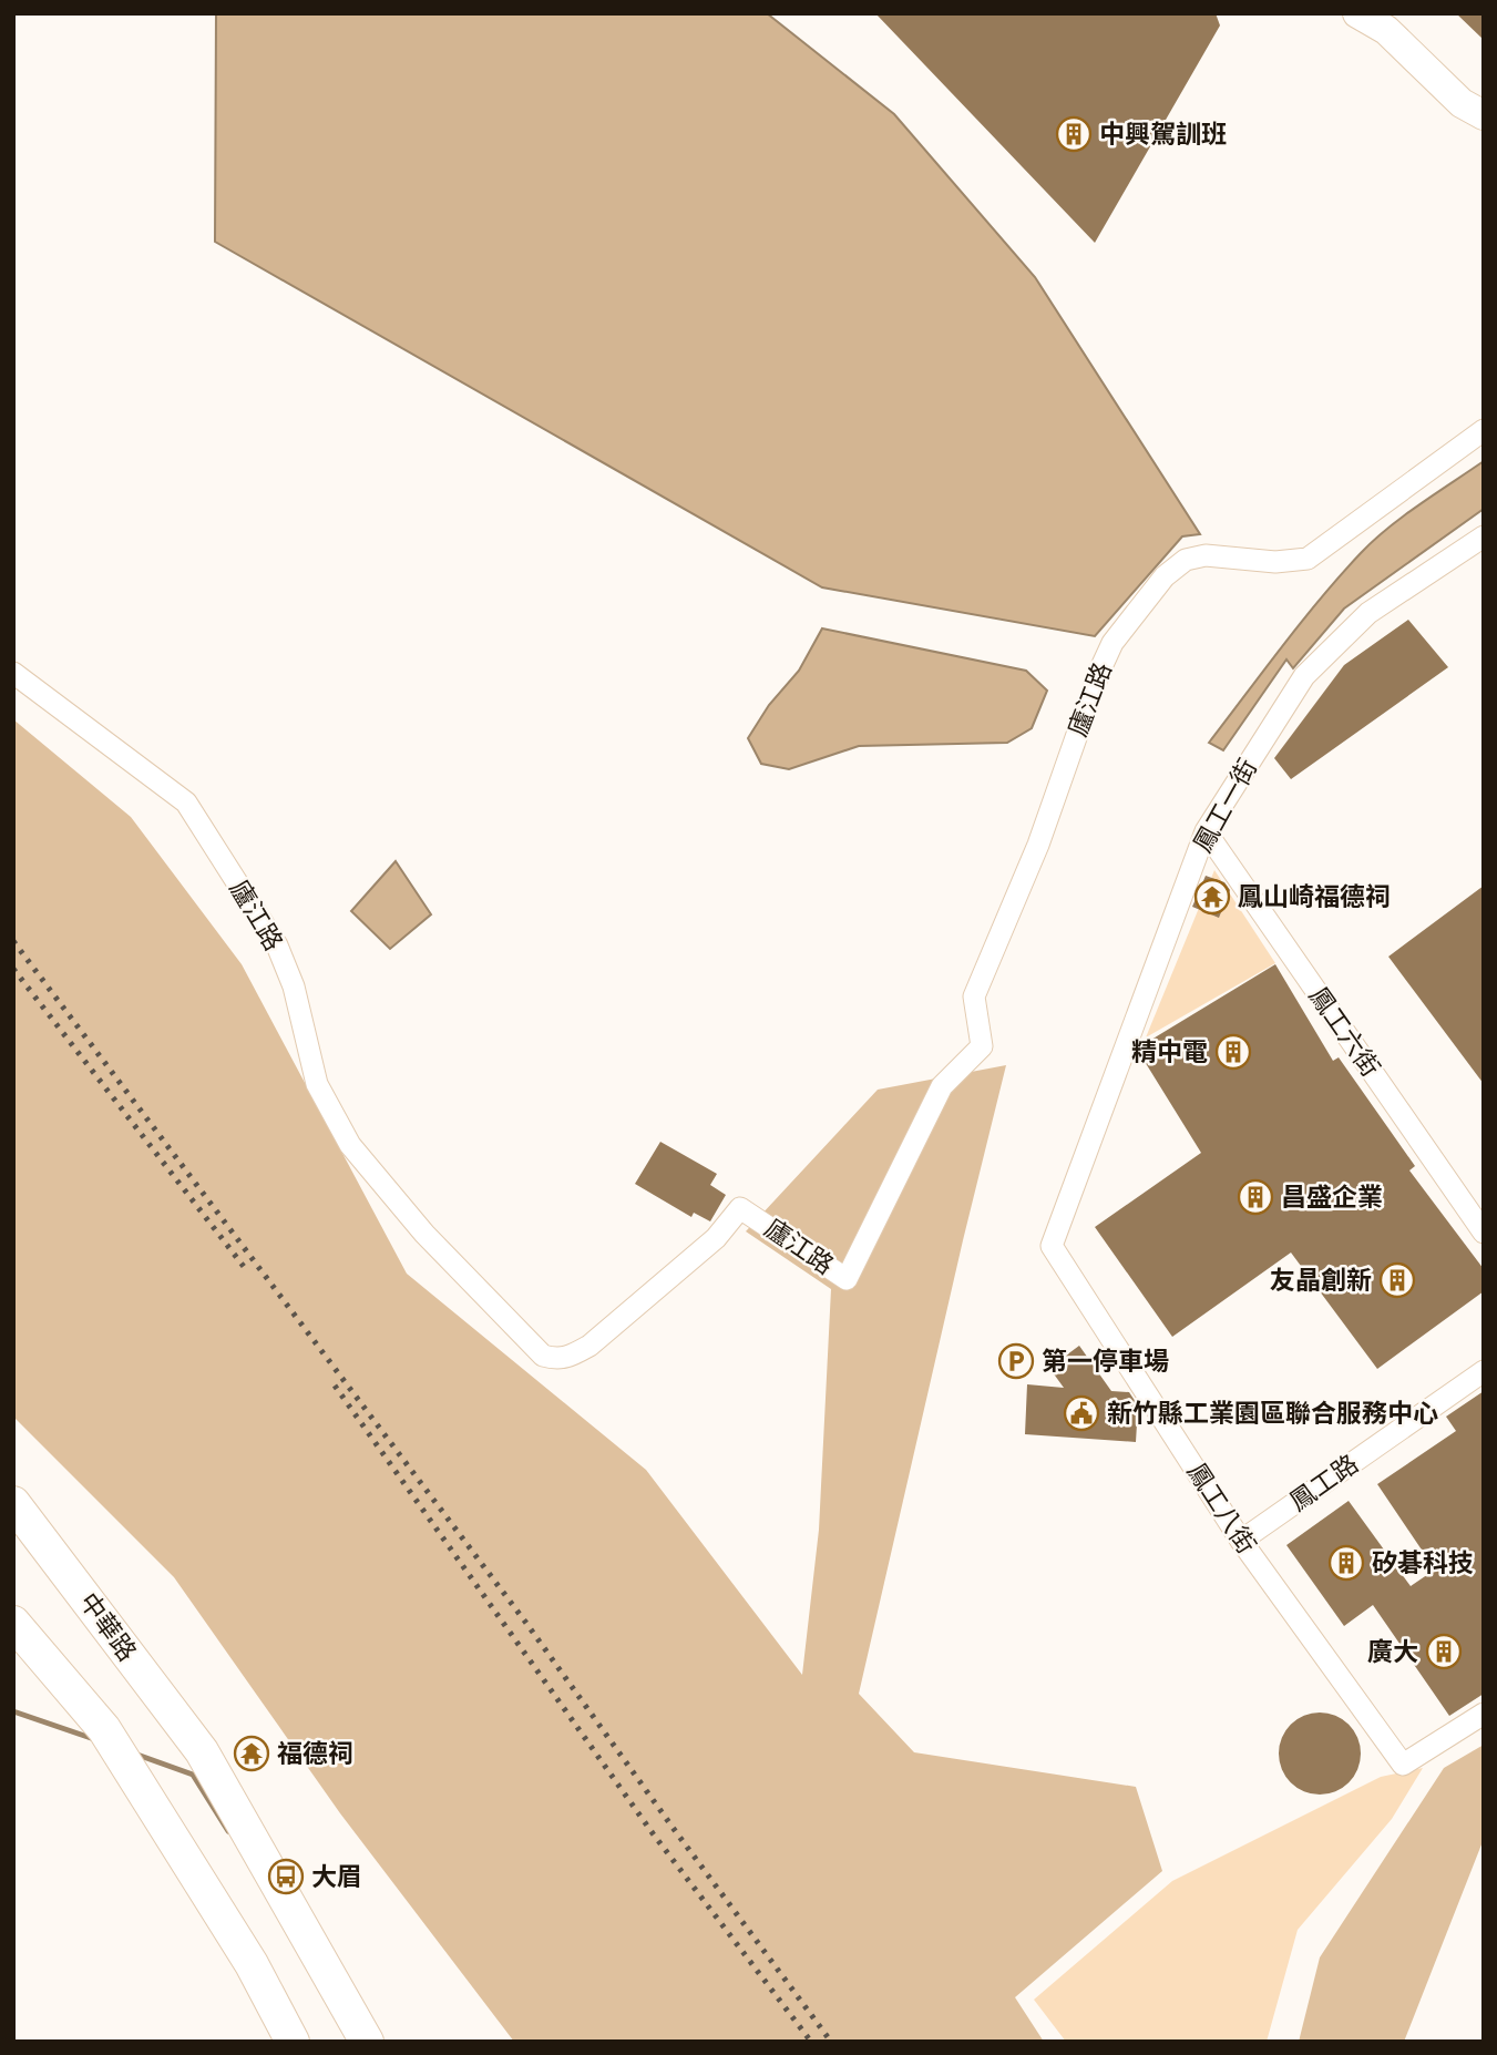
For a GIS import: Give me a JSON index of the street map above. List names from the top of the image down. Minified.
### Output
{"streets":{"main road":["中華路"],"street":["廬江路","鳳工一街","鳳工六街","鳳工路","鳳工八街"]},"crossings":[["鳳工一街","鳳工六街"],["鳳工一街","鳳工八街"],["鳳工路","鳳工八街"]],"places":{"building":["中興駕訓班","精中電","昌盛企業","友晶創新","矽碁科技","廣大"],"temple":["鳳山崎福德祠","福德祠"],"parking":["第一停車場"],"public building":["新竹縣工業園區聯合服務中心"],"bus stop":["大眉"]}}
